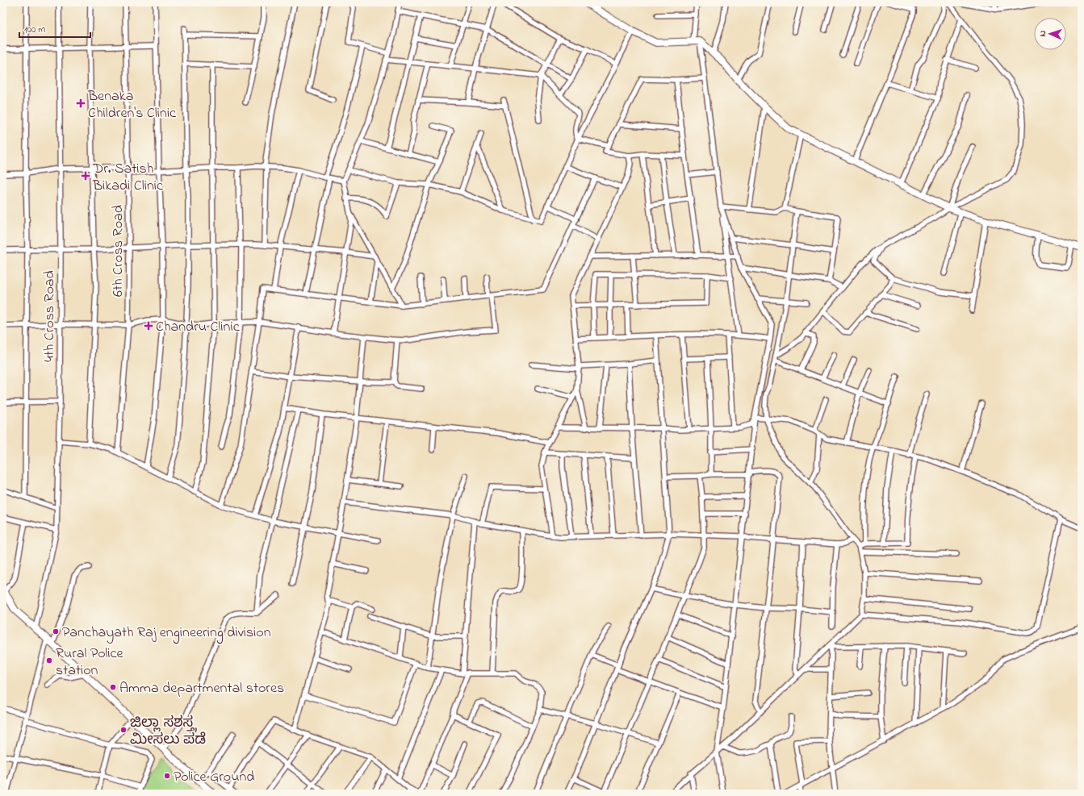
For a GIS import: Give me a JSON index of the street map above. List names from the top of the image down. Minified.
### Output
{"streets":{"street":["6th Cross Road","4th Cross Road"]},"places":{"health":["Benaka Children's Clinic","Dr. Satish Bikadi Clinic","Chandru Clinic"],"other":["Panchayath Raj engineering division","Rural Police station","Amma departmental stores","ಜಿಲ್ಲಾ ಸಶಸ್ತ್ರ ಮೀಸಲು ಪಡೆ","Police Ground"]},"scale_bar":"100 m","north":"left"}
